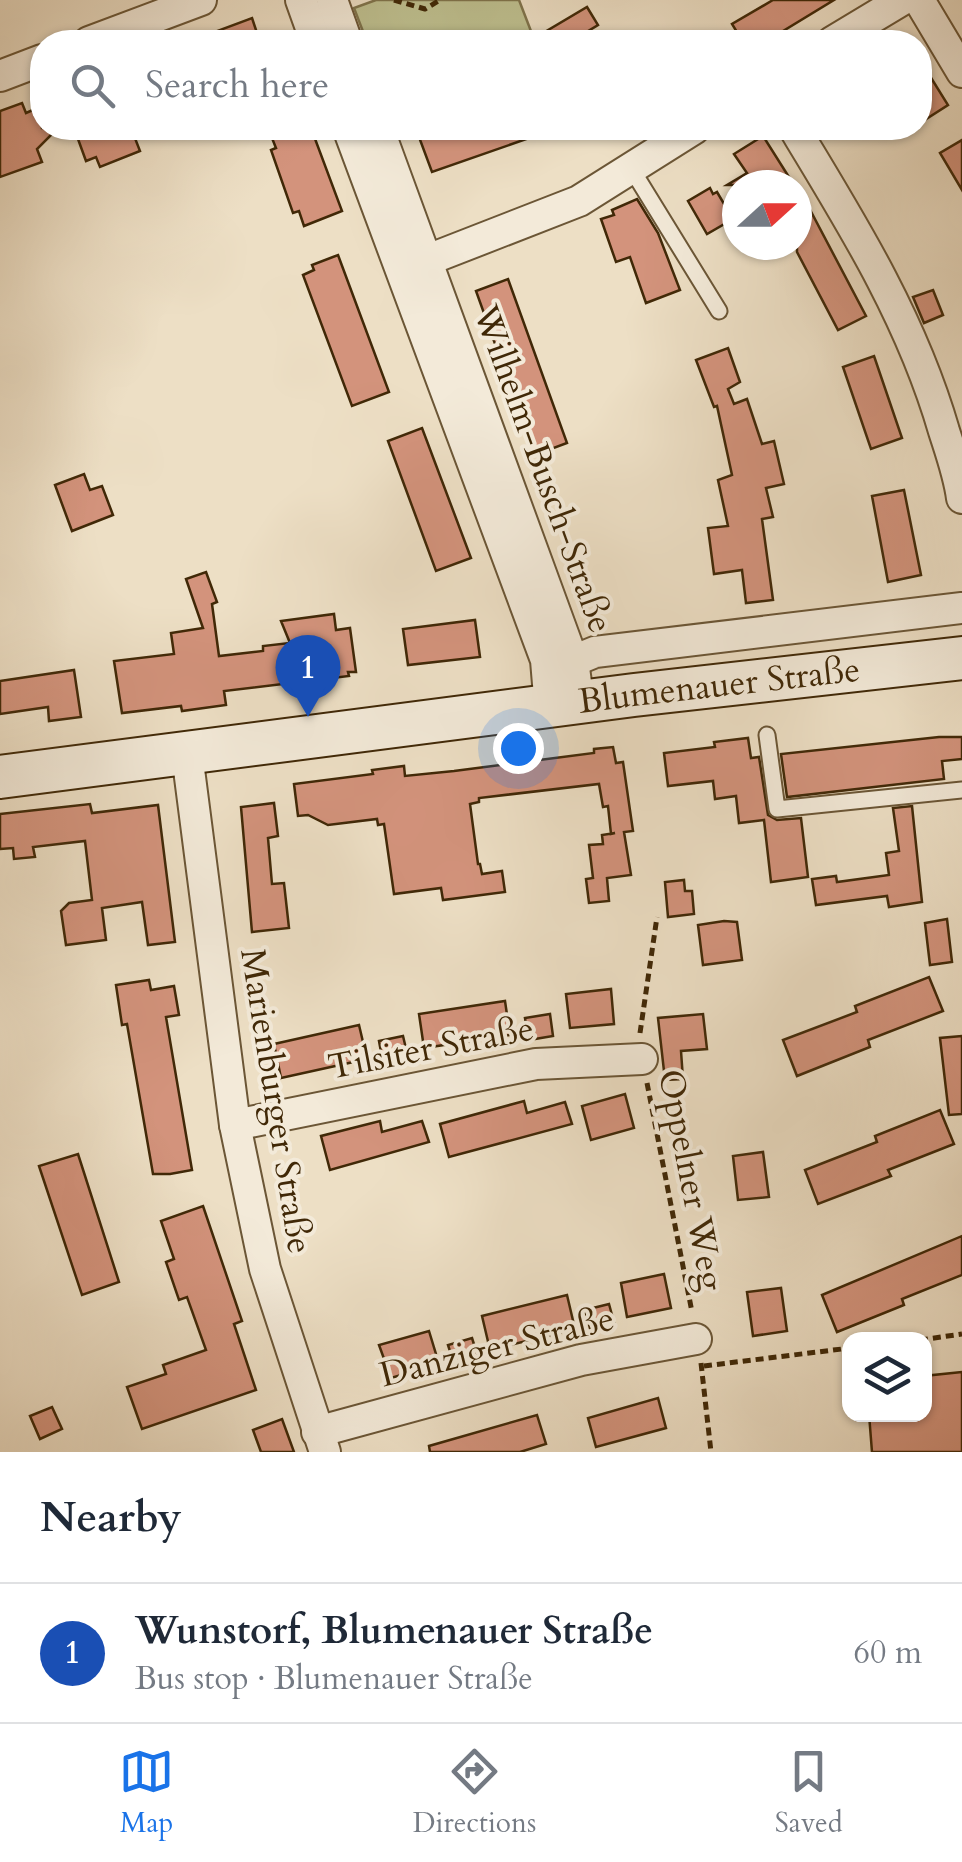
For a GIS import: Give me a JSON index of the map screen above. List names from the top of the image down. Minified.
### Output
{"streets":{"street":["Wilhelm-Busch-Straße","Blumenauer Straße","Tilsiter Straße","Marienburger Straße","Danziger Straße"],"path":["Oppelner Weg"]},"crossings":[["Wilhelm-Busch-Straße","Blumenauer Straße"],["Blumenauer Straße","Marienburger Straße"],["Tilsiter Straße","Marienburger Straße"],["Tilsiter Straße","Oppelner Weg"],["Marienburger Straße","Danziger Straße"],["Oppelner Weg","Danziger Straße"]],"north":"right","page":{"search":"Search here","pins":"1","heading":"Nearby","list":[{"mark":"1","name":"Wunstorf, Blumenauer Straße","note":"Bus stop · Blumenauer Straße","value":"60 m"}],"nav":["Map","Directions","Saved"]}}
